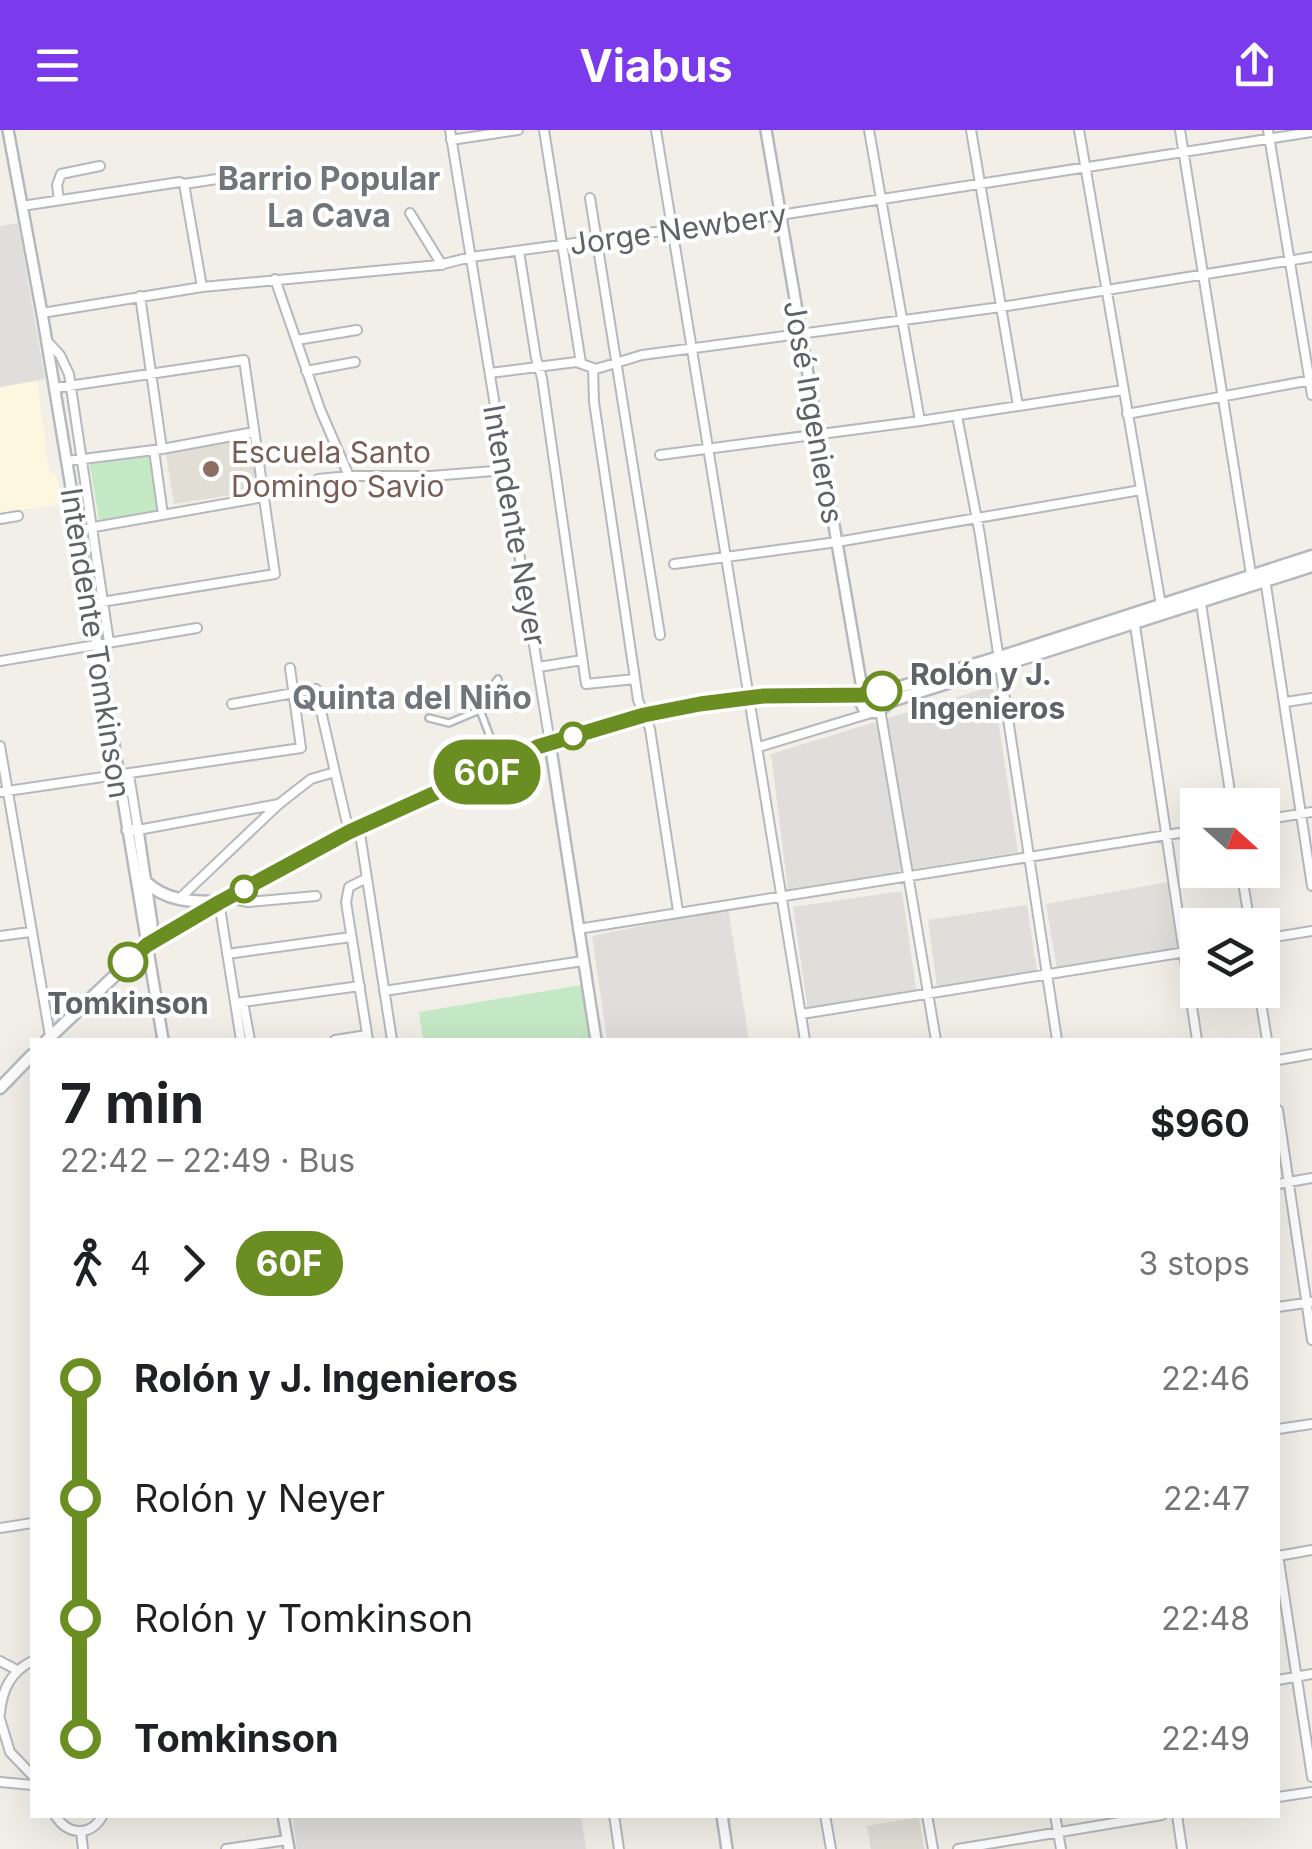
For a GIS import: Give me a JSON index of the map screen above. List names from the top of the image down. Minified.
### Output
{"streets":{"street":["Jorge Newbery","José Ingenieros","Intendente Neyer","Intendente Tomkinson"]},"crossings":[["Jorge Newbery","José Ingenieros"],["Jorge Newbery","Intendente Neyer"],["Jorge Newbery","Intendente Tomkinson"]],"districts":["Barrio Popular La Cava","Quinta del Niño"],"places":["Escuela Santo Domingo Savio","Rolón y J. Ingenieros","Tomkinson"],"lines":["bus line 60F"],"north":"right","page":{"header":"Viabus","on_map":"60F","heading":["7 min","22:42 – 22:49 · Bus","$960"],"legs":["4","60F","3 stops"],"list":[{"name":"Rolón y J. Ingenieros","value":"22:46"},{"name":"Rolón y Neyer","value":"22:47"},{"name":"Rolón y Tomkinson","value":"22:48"},{"name":"Tomkinson","value":"22:49"}]}}
